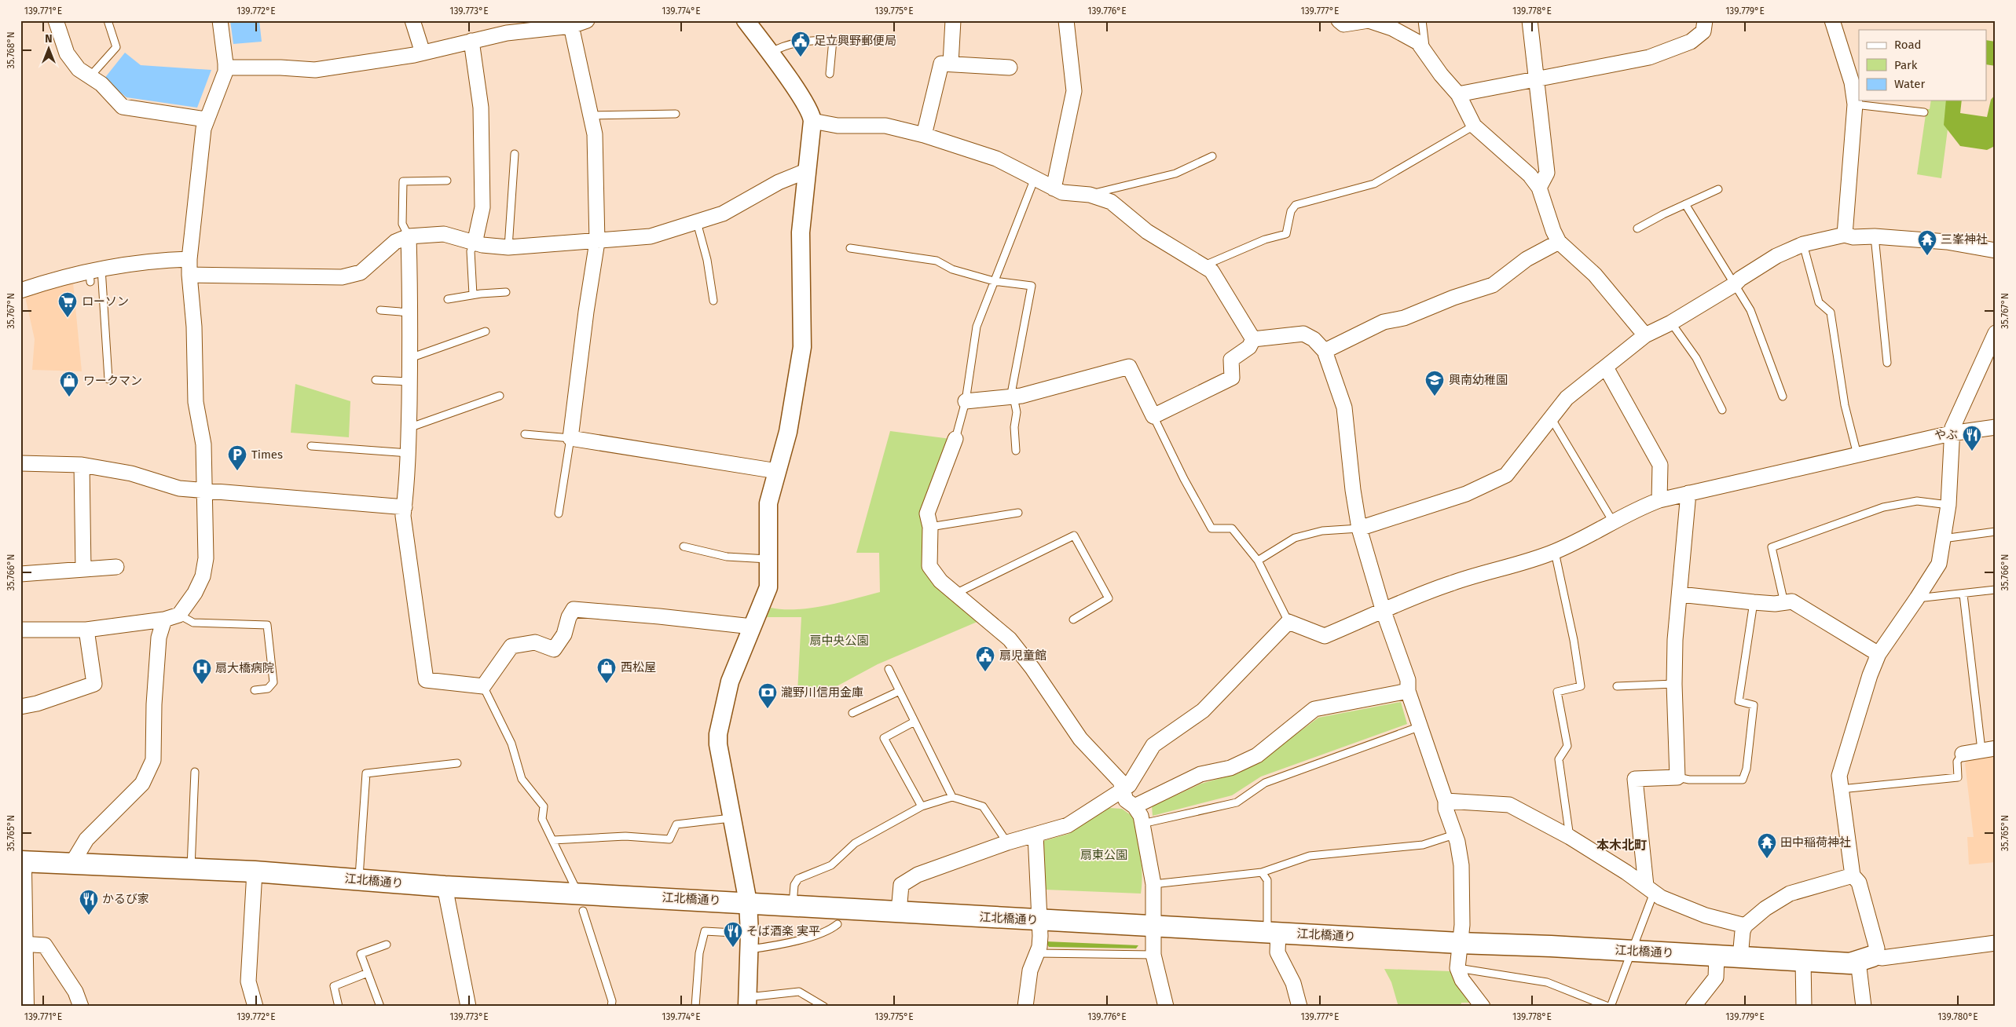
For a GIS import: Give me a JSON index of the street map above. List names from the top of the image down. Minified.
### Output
{"streets":{"main road":["江北橋通り"]},"districts":["本木北町"],"parks":["扇中央公園","扇東公園"],"places":{"public building":["足立興野郵便局","扇児童館"],"temple":["三峯神社","田中稲荷神社"],"supermarket":["ローソン"],"school or university":["興南幼稚園"],"shop":["ワークマン","西松屋"],"restaurant":["やぶ","かるび家","そば酒楽 実平"],"parking":["Times"],"hospital":["扇大橋病院"],"bank":["瀧野川信用金庫"]},"legend":["Road","Park","Water"],"north":"top","coordinates":["139.771°E","139.772°E","139.773°E","139.774°E","139.775°E","139.776°E","139.777°E","139.778°E","139.779°E","35.768°N","35.767°N","35.766°N","35.765°N","139.780°E"]}
